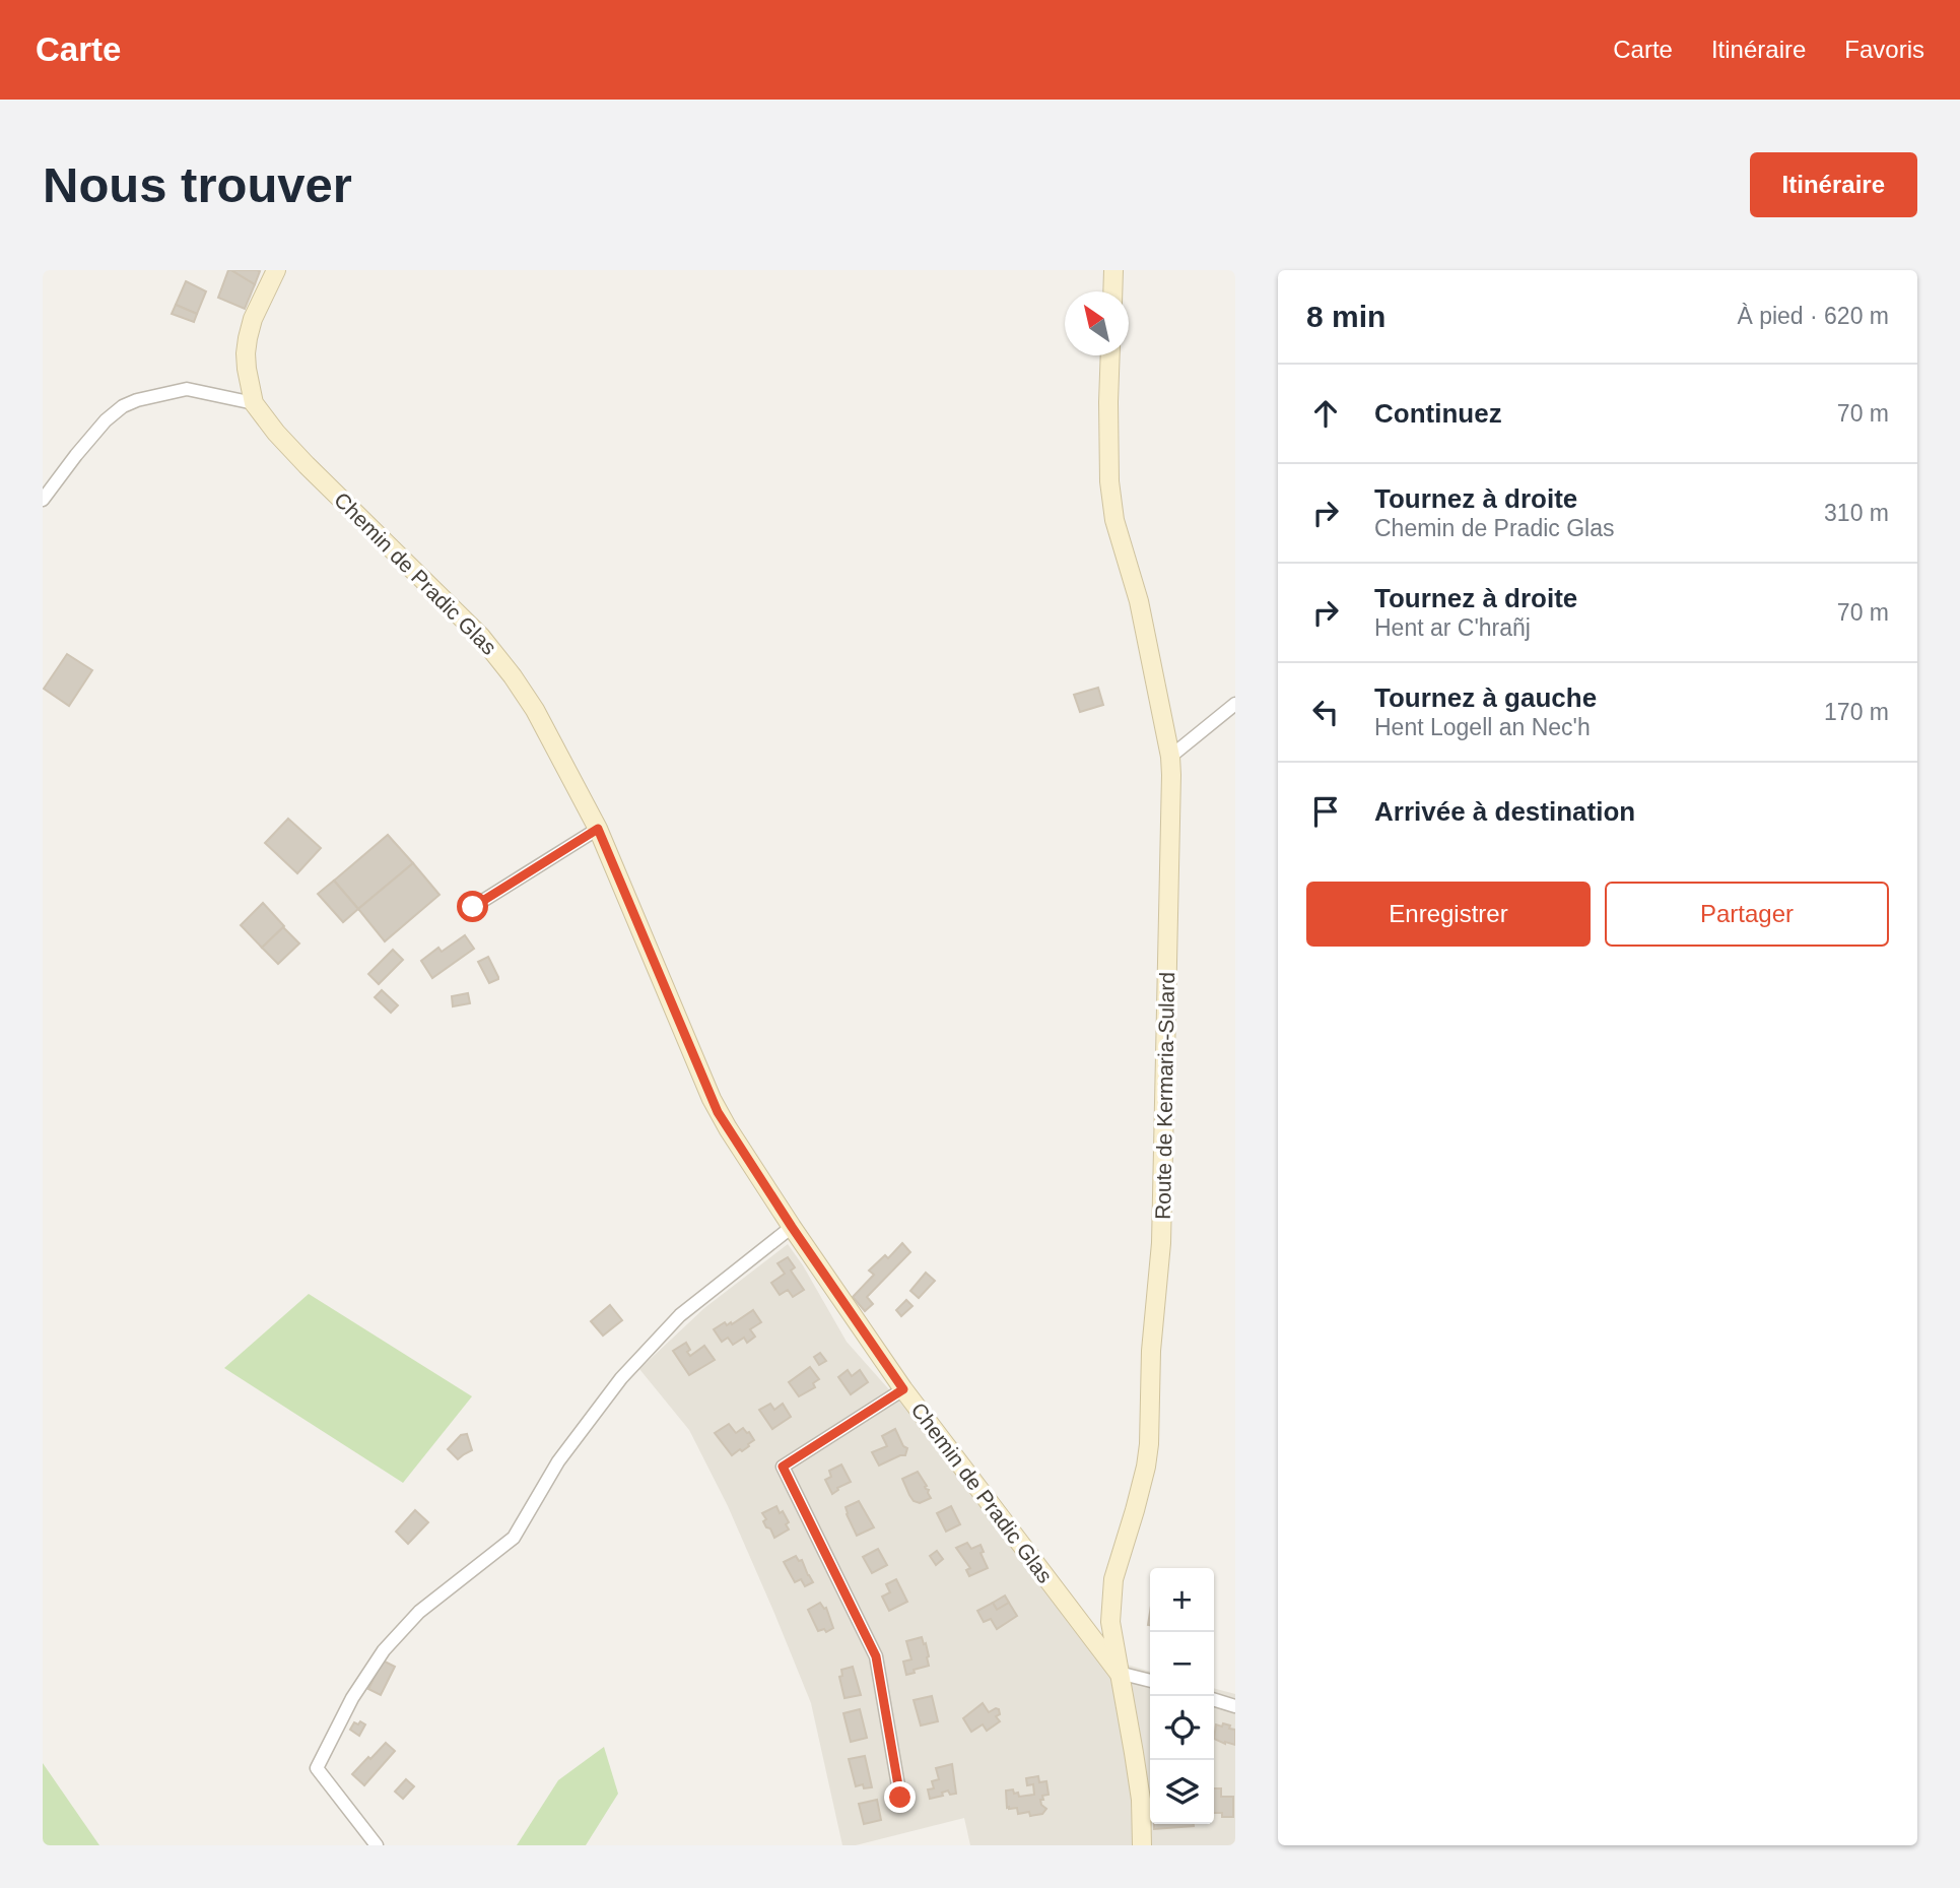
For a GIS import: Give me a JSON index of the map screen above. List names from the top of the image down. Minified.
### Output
{"streets":{"street":["Chemin de Pradic Glas","Route de Kermaria-Sulard"]},"crossings":[["Chemin de Pradic Glas","Route de Kermaria-Sulard"]],"north":"top left","page":{"header":"Carte","nav":["Carte","Itinéraire","Favoris"],"buttons":["Itinéraire",["Enregistrer","Partager"]],"title":"Nous trouver","heading":["8 min","À pied · 620 m"],"list":[["Continuez","70 m"],["Tournez à droite","Chemin de Pradic Glas","310 m"],["Tournez à droite","Hent ar C'hrañj","70 m"],["Tournez à gauche","Hent Logell an Nec'h","170 m"],"Arrivée à destination"],"map_buttons":["+","−"]}}
